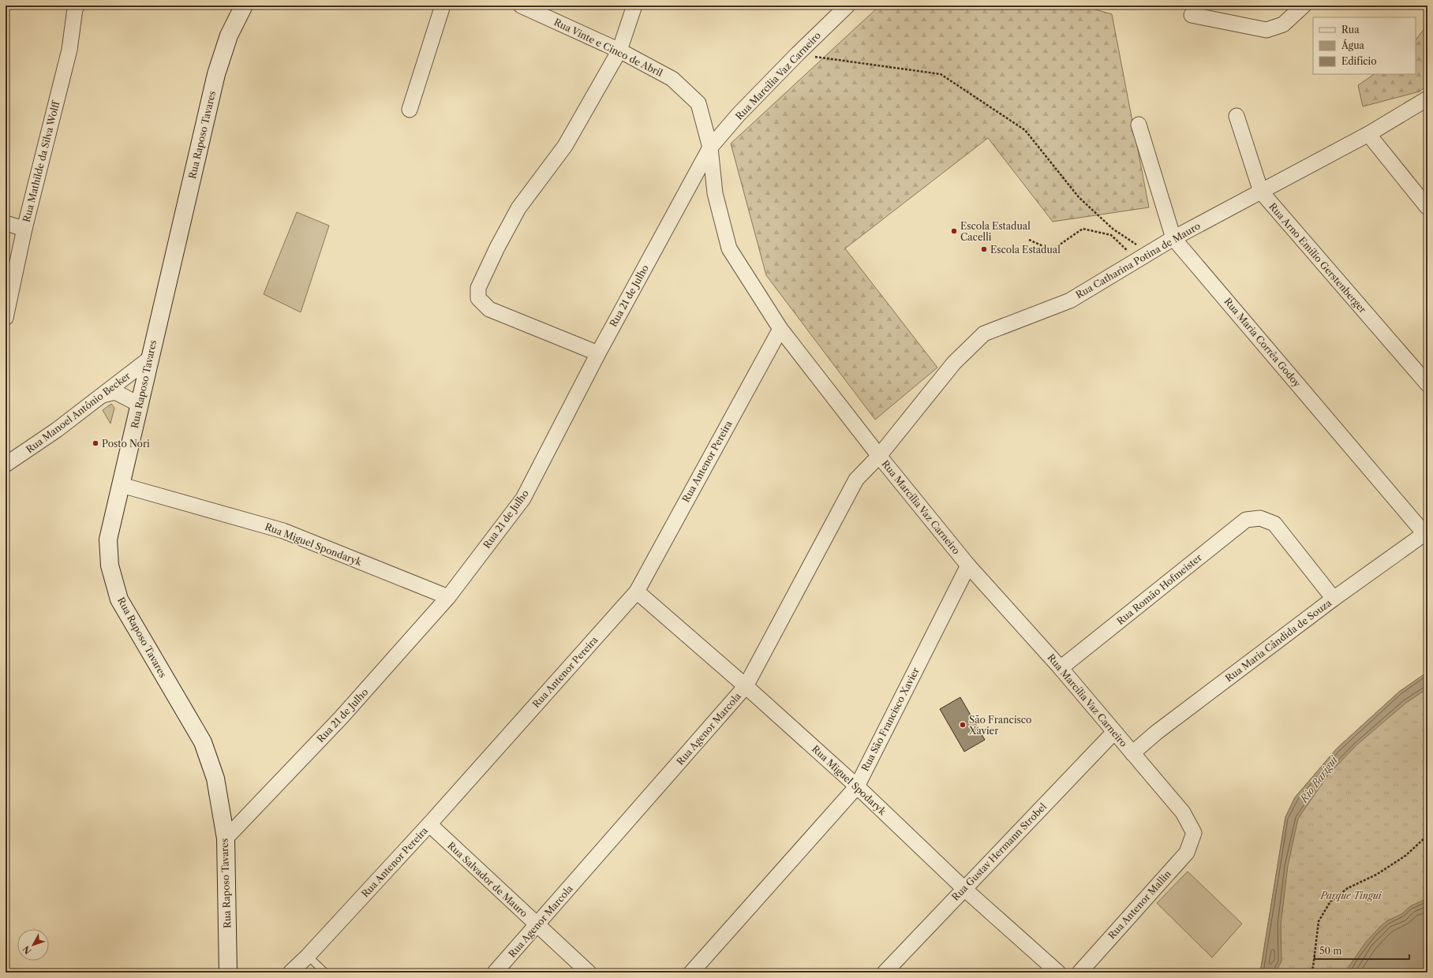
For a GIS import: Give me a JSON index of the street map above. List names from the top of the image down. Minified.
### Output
{"streets":{"main road":["Rua Raposo Tavares"],"street":["Rua Vinte e Cinco de Abril","Rua Marcília Vaz Carneiro","Rua Mathilde da Silva Wolff","Rua Arno Emílio Gerstenberger","Rua Catharina Potina de Mauro","Rua 21 de Julho","Rua Maria Corrêa Godoy","Rua Manoel Antônio Becker","Rua Antenor Pereira","Rua Miguel Spondaryk","Rua Romão Hofmeister","Rua Maria Cândida de Souza","Rua São Francisco Xavier","Rua Agenor Marcola","Rua Miguel Spodaryk","Rua Gustav Hermann Strobel","Rua Salvador de Mauro","Rua Antenor Mallin"]},"crossings":[["Rua Vinte e Cinco de Abril","Rua Marcília Vaz Carneiro"],["Rua Marcília Vaz Carneiro","Rua Catharina Potina de Mauro"],["Rua Marcília Vaz Carneiro","Rua 21 de Julho"],["Rua Marcília Vaz Carneiro","Rua Antenor Pereira"],["Rua Marcília Vaz Carneiro","Rua Romão Hofmeister"],["Rua Marcília Vaz Carneiro","Rua Maria Cândida de Souza"],["Rua Marcília Vaz Carneiro","Rua São Francisco Xavier"],["Rua Marcília Vaz Carneiro","Rua Agenor Marcola"],["Rua Marcília Vaz Carneiro","Rua Gustav Hermann Strobel"],["Rua Marcília Vaz Carneiro","Rua Antenor Mallin"],["Rua Raposo Tavares","Rua 21 de Julho"],["Rua Raposo Tavares","Rua Manoel Antônio Becker"],["Rua Raposo Tavares","Rua Miguel Spondaryk"],["Rua Arno Emílio Gerstenberger","Rua Catharina Potina de Mauro"],["Rua Catharina Potina de Mauro","Rua Maria Corrêa Godoy"],["Rua Catharina Potina de Mauro","Rua Agenor Marcola"],["Rua 21 de Julho","Rua Miguel Spondaryk"],["Rua Maria Corrêa Godoy","Rua Maria Cândida de Souza"],["Rua Antenor Pereira","Rua Miguel Spodaryk"],["Rua Antenor Pereira","Rua Salvador de Mauro"],["Rua Romão Hofmeister","Rua Maria Cândida de Souza"],["Rua São Francisco Xavier","Rua Miguel Spodaryk"],["Rua Agenor Marcola","Rua Miguel Spodaryk"],["Rua Agenor Marcola","Rua Salvador de Mauro"],["Rua Miguel Spodaryk","Rua Gustav Hermann Strobel"]],"water":["Rio Barigui"],"parks":["Parque Tingui"],"places":["Escola Estadual Cacelli","Escola Estadual","Posto Nori","São Francisco Xavier"],"legend":["Rua","Água","Edifício"],"scale_bar":"50 m","north":"bottom left"}
